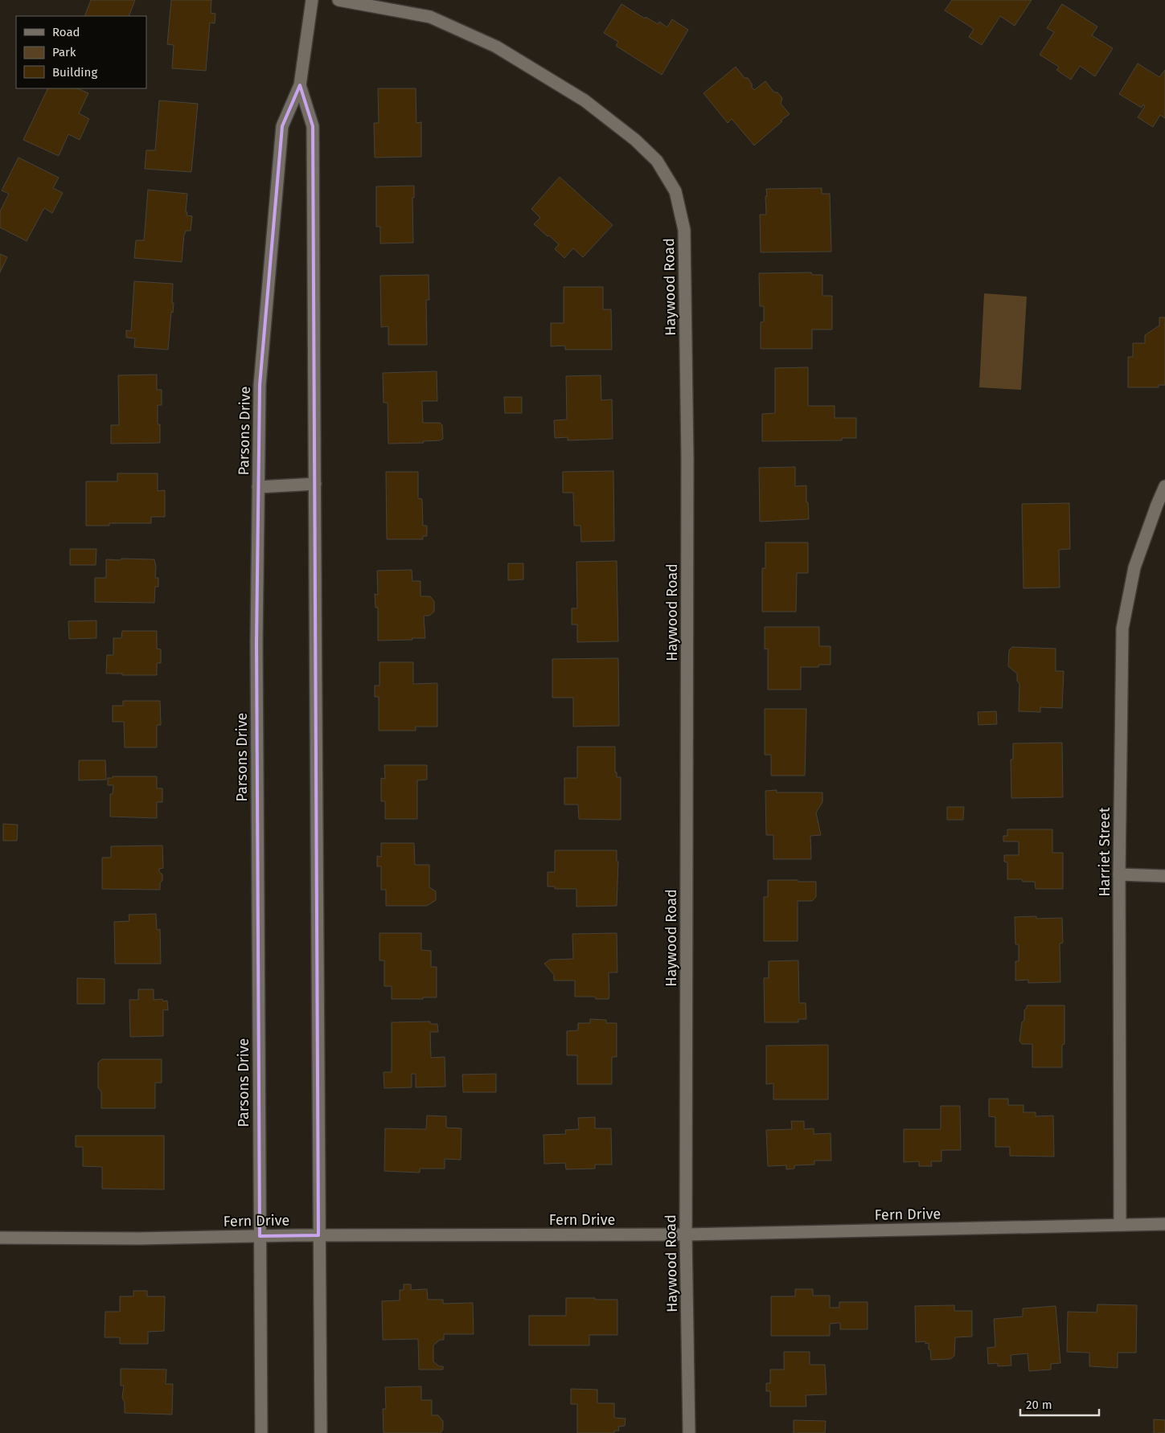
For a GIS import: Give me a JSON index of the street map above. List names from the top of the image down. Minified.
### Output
{"streets":{"street":["Haywood Road","Parsons Drive","Harriet Street","Fern Drive"]},"crossings":[["Haywood Road","Fern Drive"],["Parsons Drive","Fern Drive"],["Harriet Street","Fern Drive"]],"legend":["Road","Park","Building"],"scale_bar":"20 m"}
